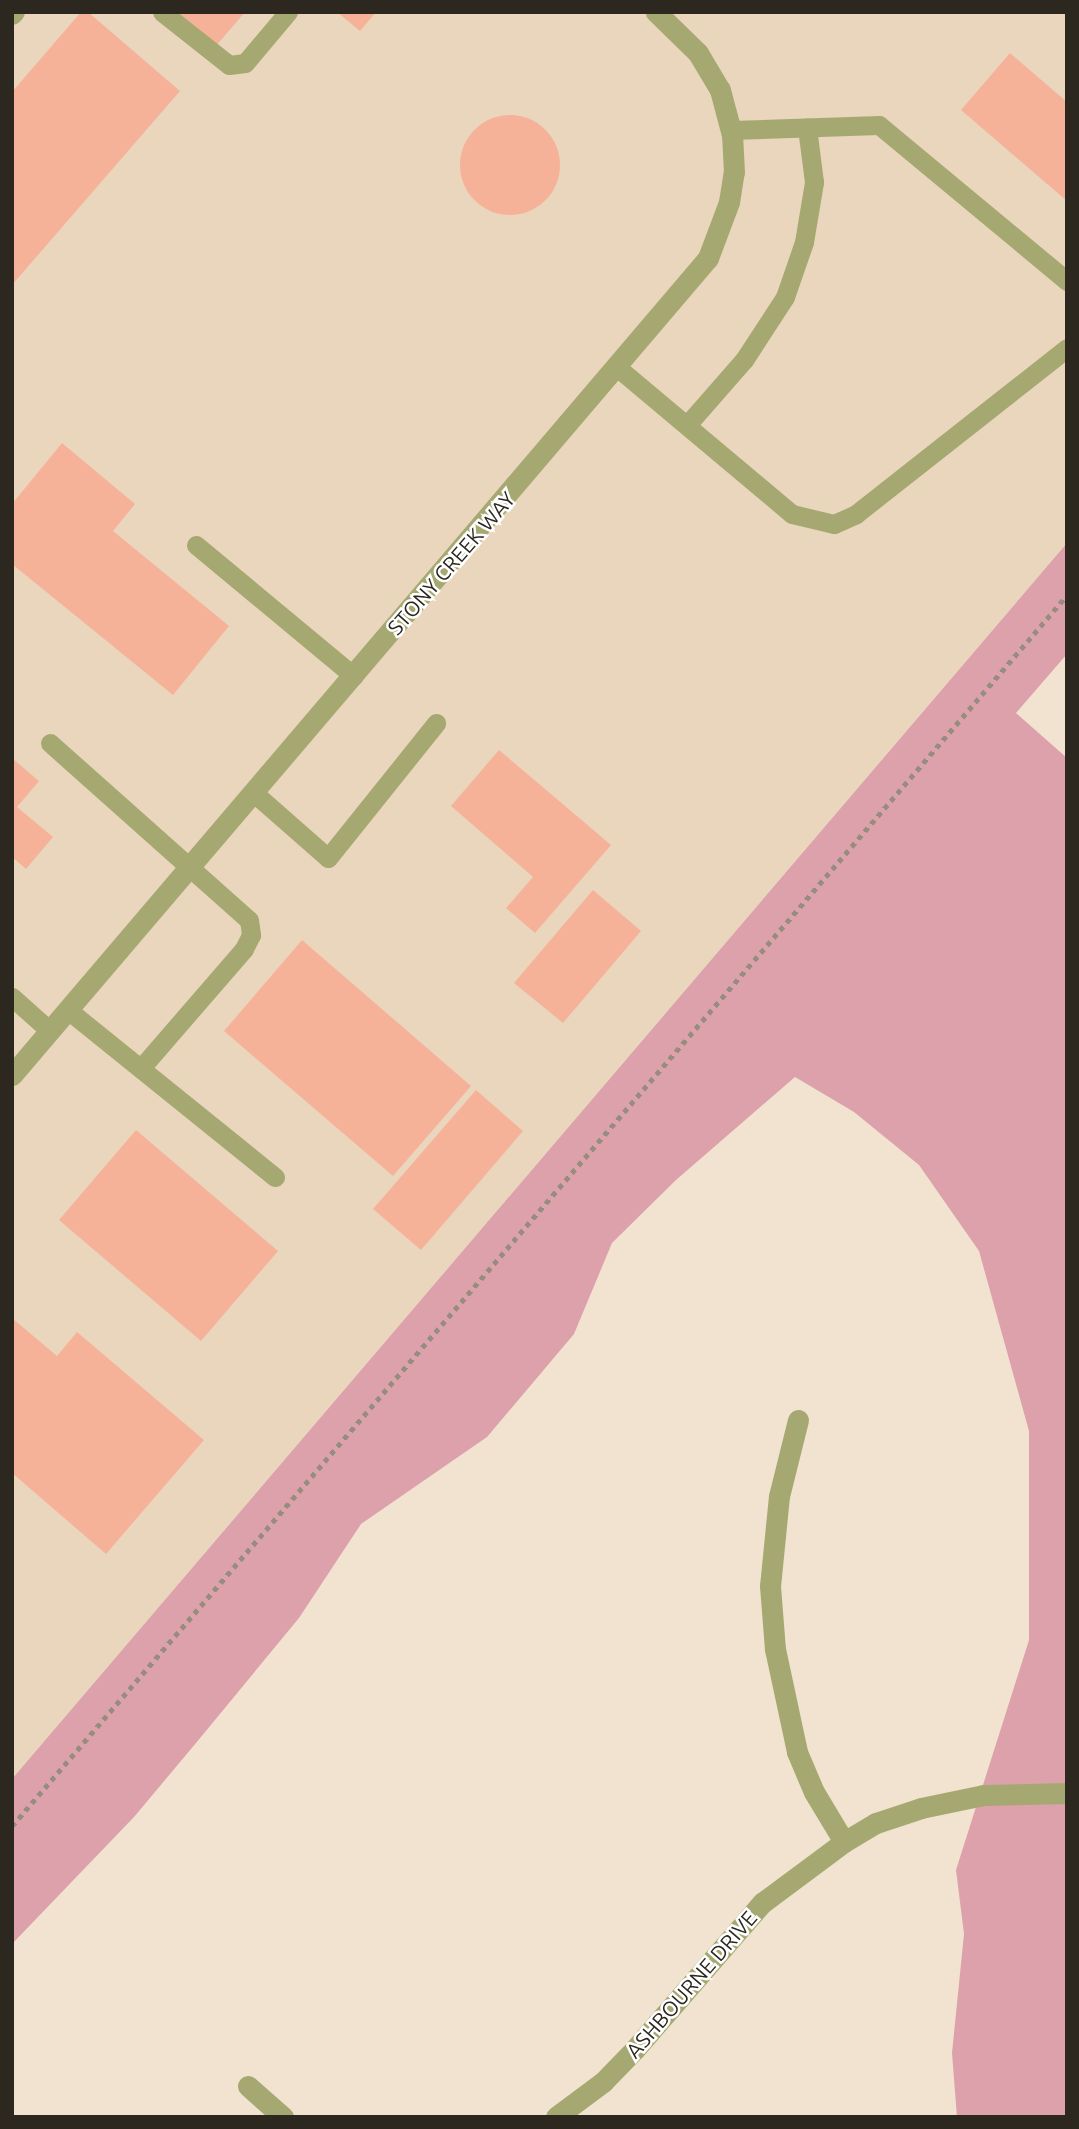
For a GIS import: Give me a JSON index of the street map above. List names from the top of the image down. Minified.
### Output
{"streets":{"street":["STONY CREEK WAY","ASHBOURNE DRIVE"]}}
